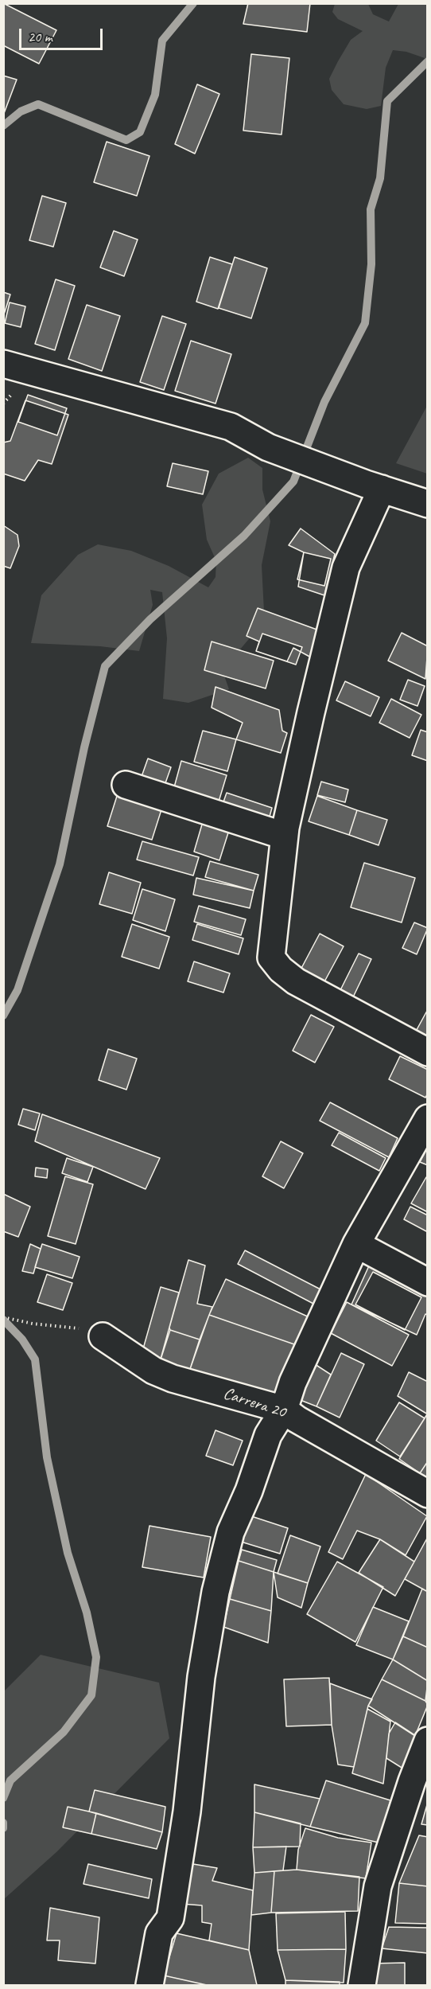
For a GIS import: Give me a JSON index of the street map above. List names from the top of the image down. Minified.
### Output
{"streets":{"street":["Carrera 20"]},"scale_bar":"20 m"}
